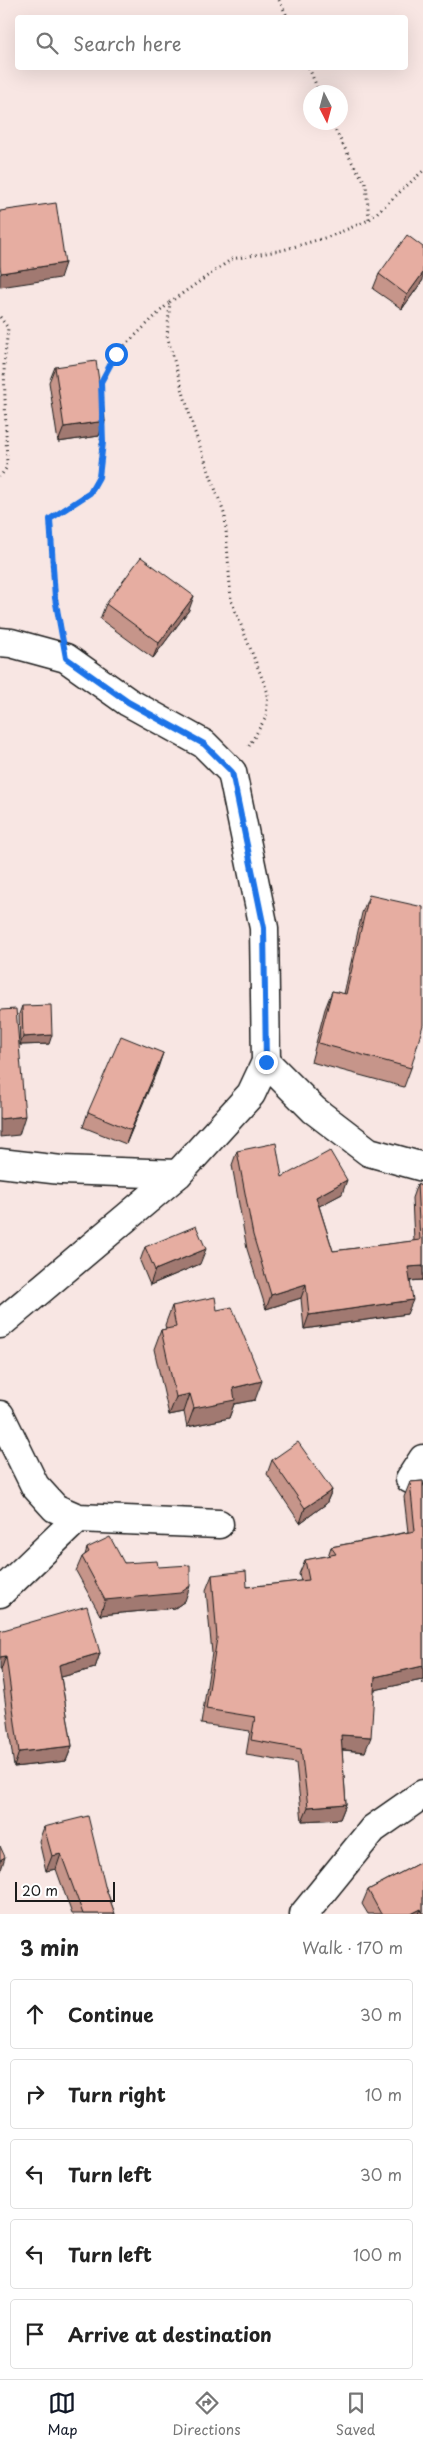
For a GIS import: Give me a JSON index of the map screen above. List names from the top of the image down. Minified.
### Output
{"scale_bar":"20 m","north":"bottom","page":{"search":"Search here","scale":"20 m","heading":["3 min","Walk · 170 m"],"list":[["Continue","30 m"],["Turn right","10 m"],["Turn left","30 m"],["Turn left","100 m"],"Arrive at destination"],"nav":["Map","Directions","Saved"]}}
